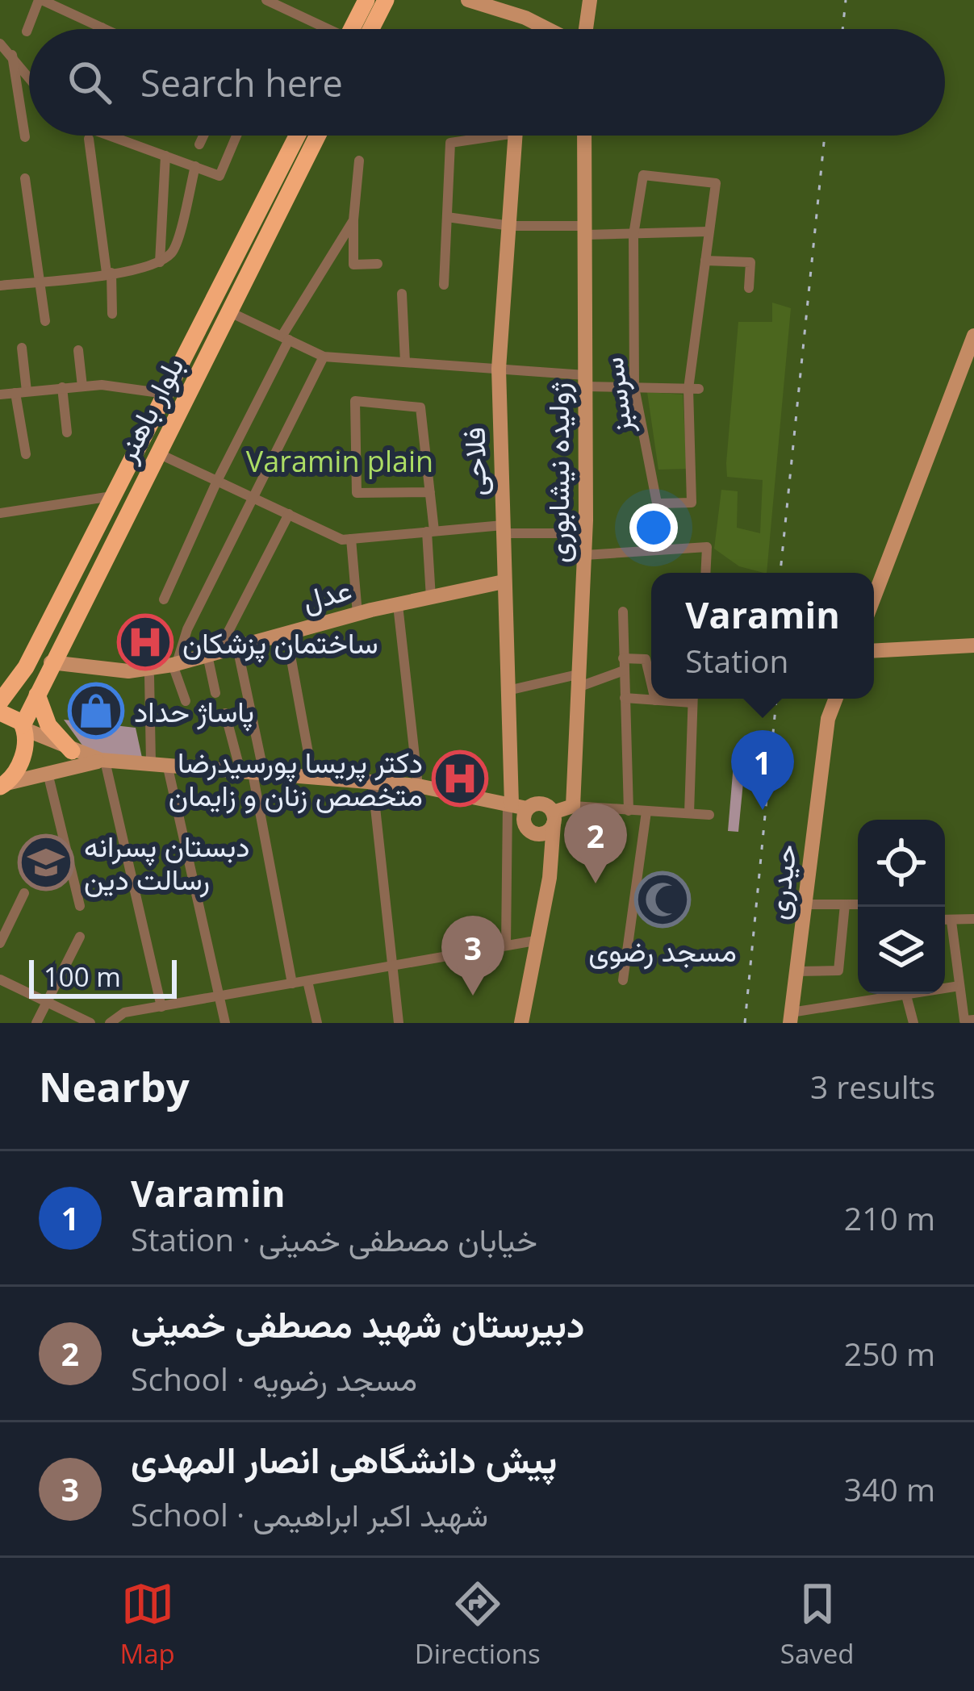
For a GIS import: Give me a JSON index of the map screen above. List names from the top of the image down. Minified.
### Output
{"streets":{"main road":["بلوار باهنر","فلاحی","ژولیده نیشابوری","عدل","حیدری"],"street":["سرسبز"]},"crossings":[["بلوار باهنر","عدل"],["فلاحی","عدل"]],"parks":["Varamin plain"],"places":{"hospital":["ساختمان پزشکان","دکتر پریسا پورسیدرضا متخصص زنان و زایمان"],"shop":["پاساژ حداد"],"school or university":["دبستان پسرانه رسالت دین"],"mosque":["مسجد رضوی"]},"scale_bar":"100 m","page":{"search":"Search here","popup":["Varamin","Station"],"pins":["1","2","3"],"scale":"100 m","heading":["Nearby","3 results"],"list":[{"mark":"1","name":"Varamin","note":"Station · خیابان مصطفی خمینی","value":"210 m"},{"mark":"2","name":"دبیرستان شهید مصطفی خمینی","note":"School · مسجد رضویه","value":"250 m"},{"mark":"3","name":"پیش دانشگاهی انصار المهدی","note":"School · شهید اکبر ابراهیمی","value":"340 m"}],"nav":["Map","Directions","Saved"]}}
